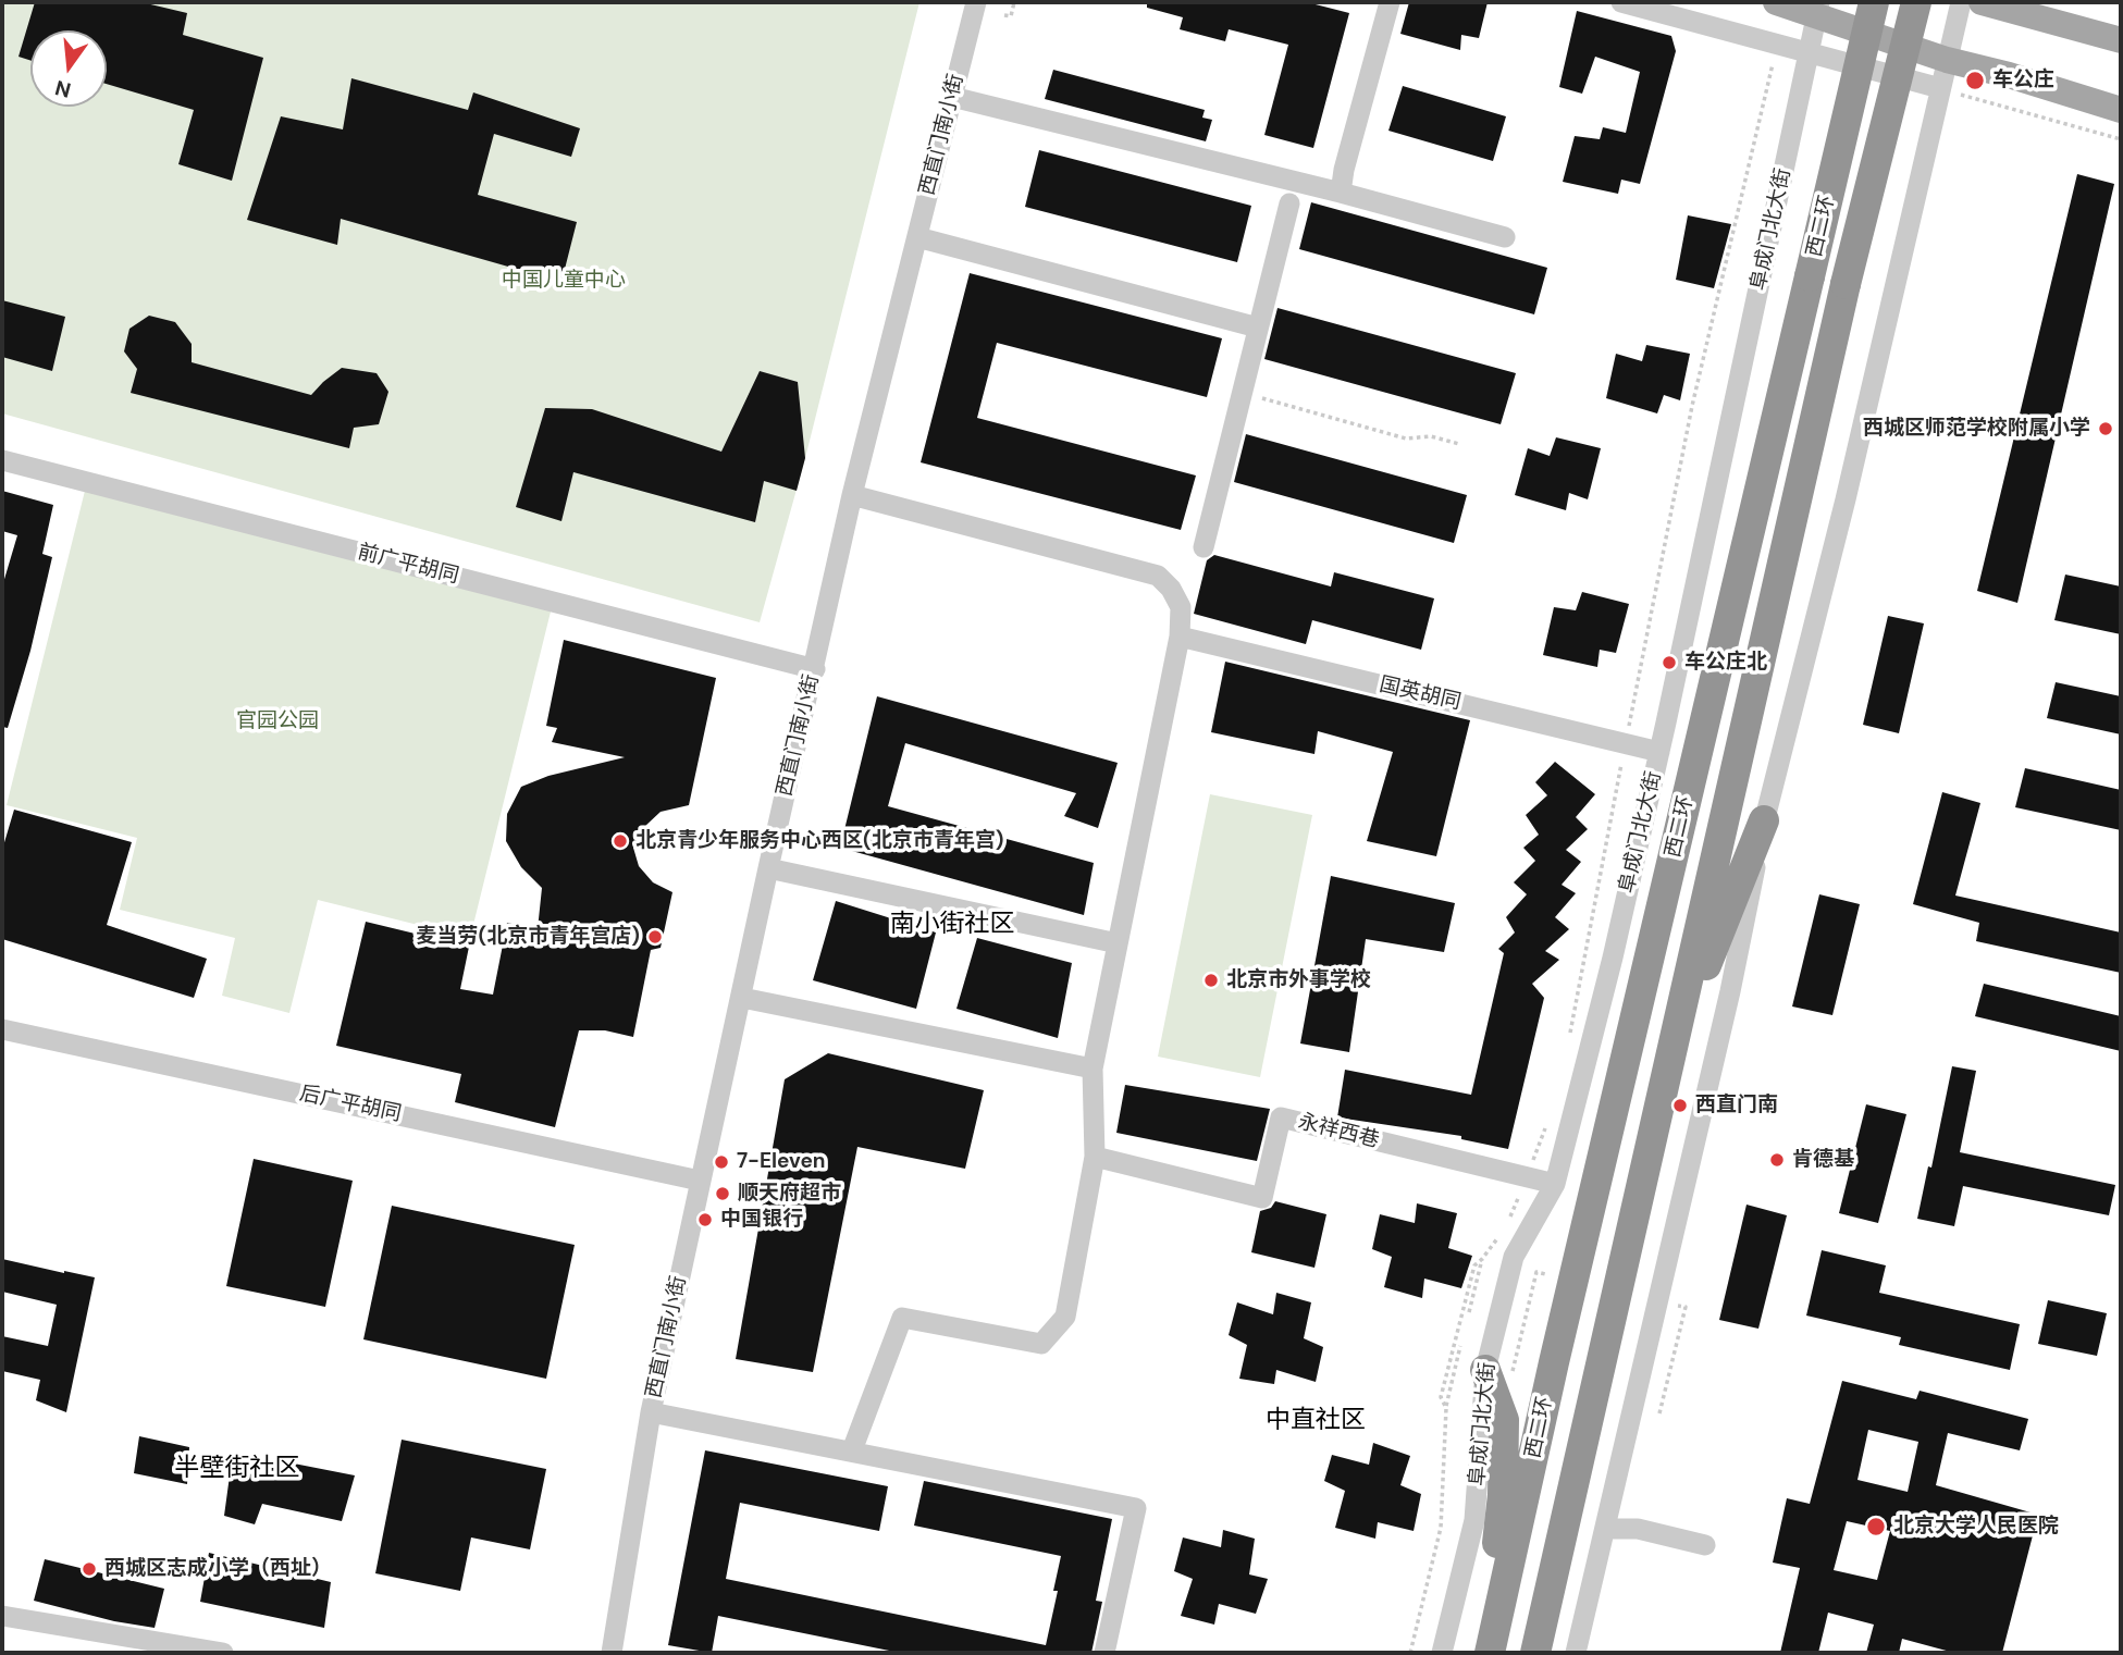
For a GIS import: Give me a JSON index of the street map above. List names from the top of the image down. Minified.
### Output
{"streets":{"highway":["西二环"],"street":["西直门南小街","阜成门北大街","前广平胡同","国英胡同","后广平胡同","永祥西巷"]},"crossings":[["西直门南小街","前广平胡同"],["西直门南小街","后广平胡同"],["阜成门北大街","国英胡同"],["阜成门北大街","永祥西巷"]],"districts":["南小街社区","中直社区","半壁街社区"],"parks":["中国儿童中心","官园公园"],"places":["车公庄","西城区师范学校附属小学","车公庄北","北京青少年服务中心西区(北京市青年宫)","麦当劳(北京市青年宫店)","北京市外事学校","西直门南","肯德基","7-Eleven","顺天府超市","中国银行","北京大学人民医院","西城区志成小学（西址）"],"north":"bottom"}
